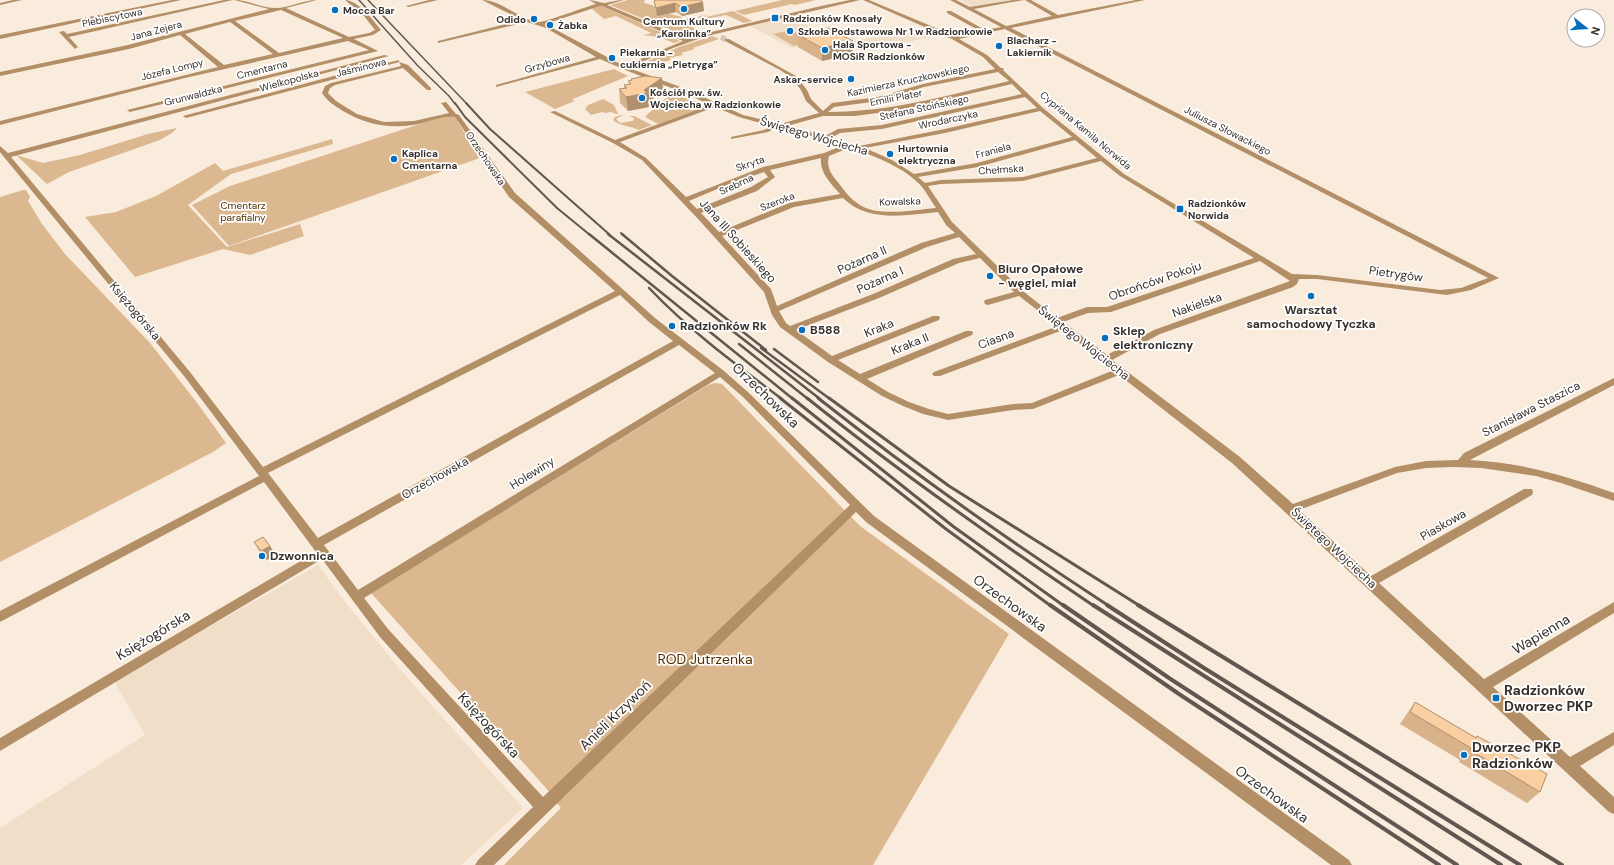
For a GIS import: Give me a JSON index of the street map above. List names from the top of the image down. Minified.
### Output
{"streets":{"street":["Plebiscytowa","Jana Zejera","Grzybowa","Jaśminowa","Józefa Lompy","Cmentarna","Wielkopolska","Kazimierza Kruczkowskiego","Grunwaldzka","Emilii Plater","Stefana Stoińskiego","Wrodarczyka","Cypriana Kamila Norwida","Juliusza Słowackiego","Świętego Wojciecha","Franiela","Orzechowska","Skryta","Chełmska","Srebrna","Szeroka","Kowalska","Jana III Sobieskiego","Pożarna II","Pietrygów","Pożarna I","Obrońców Pokoju","Nakielska","Księżogórska","Kraka","Ciasna","Kraka II","Stanisława Staszica","Holewiny","Piaskowa","Wapienna","Anieli Krzywoń"]},"crossings":[["Grzybowa","Świętego Wojciecha"],["Jaśminowa","Orzechowska"],["Kazimierza Kruczkowskiego","Emilii Plater"],["Kazimierza Kruczkowskiego","Cypriana Kamila Norwida"],["Grunwaldzka","Księżogórska"],["Emilii Plater","Cypriana Kamila Norwida"],["Emilii Plater","Świętego Wojciecha"],["Stefana Stoińskiego","Cypriana Kamila Norwida"],["Stefana Stoińskiego","Świętego Wojciecha"],["Wrodarczyka","Cypriana Kamila Norwida"],["Wrodarczyka","Świętego Wojciecha"],["Cypriana Kamila Norwida","Franiela"],["Cypriana Kamila Norwida","Chełmska"],["Cypriana Kamila Norwida","Pietrygów"],["Cypriana Kamila Norwida","Obrońców Pokoju"],["Cypriana Kamila Norwida","Nakielska"],["Juliusza Słowackiego","Pietrygów"],["Świętego Wojciecha","Franiela"],["Świętego Wojciecha","Chełmska"],["Świętego Wojciecha","Kowalska"],["Świętego Wojciecha","Jana III Sobieskiego"],["Świętego Wojciecha","Pożarna II"],["Świętego Wojciecha","Pożarna I"],["Świętego Wojciecha","Obrońców Pokoju"],["Świętego Wojciecha","Nakielska"],["Świętego Wojciecha","Ciasna"],["Świętego Wojciecha","Piaskowa"],["Świętego Wojciecha","Wapienna"],["Orzechowska","Księżogórska"],["Orzechowska","Holewiny"],["Orzechowska","Anieli Krzywoń"],["Skryta","Srebrna"],["Skryta","Kowalska"],["Skryta","Jana III Sobieskiego"],["Srebrna","Jana III Sobieskiego"],["Szeroka","Kowalska"],["Szeroka","Jana III Sobieskiego"],["Jana III Sobieskiego","Pożarna II"],["Jana III Sobieskiego","Pożarna I"],["Jana III Sobieskiego","Kraka"],["Jana III Sobieskiego","Kraka II"],["Pietrygów","Nakielska"],["Księżogórska","Holewiny"],["Księżogórska","Anieli Krzywoń"]],"parks":["Cmentarz parafialny","ROD Jutrzenka"],"places":{"other":["Centrum Kultury „Karolinka”","Mocca Bar","Odido","Żabka","Szkoła Podstawowa Nr 1 w Radzionkowie","Blacharz - Lakiernik","Hala Sportowa - MOSiR Radzionków","Piekarnia - cukiernia „Pietryga”","Askar-service","Kościół pw. św. Wojciecha w Radzionkowie","Hurtownia elektryczna","Kaplica Cmentarna","Biuro Opałowe - węgiel, miał","Warsztat samochodowy Tyczka","Radzionków Rk","B588","Sklep elektroniczny","Dzwonnica","Dworzec PKP Radzionków"],"transit":["Radzionków Knosały","Radzionków Norwida","Radzionków Dworzec PKP"]},"north":"right"}
